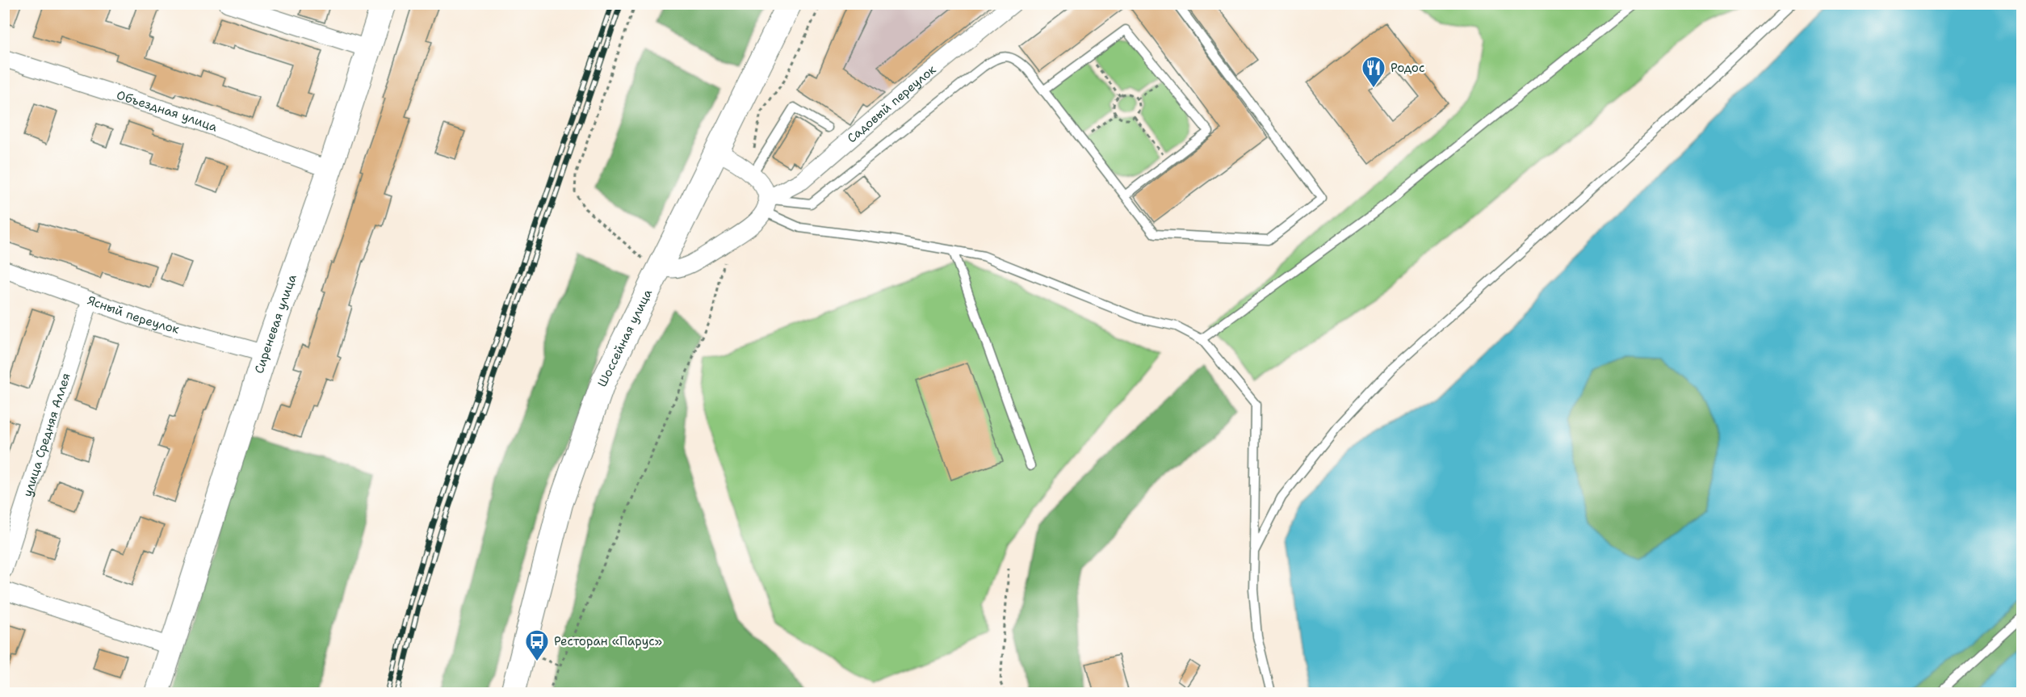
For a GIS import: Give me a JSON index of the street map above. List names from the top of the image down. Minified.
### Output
{"streets":{"main road":["Сиреневая улица","Шоссейная улица"],"street":["Садовый переулок","Объездная улица","Ясный переулок","улица Средняя Аллея"]},"crossings":[["Садовый переулок","Шоссейная улица"],["Объездная улица","Сиреневая улица"],["Ясный переулок","Сиреневая улица"],["Ясный переулок","улица Средняя Аллея"]],"places":{"restaurant":["Родос"],"bus stop":["Ресторан «Парус»"]}}
